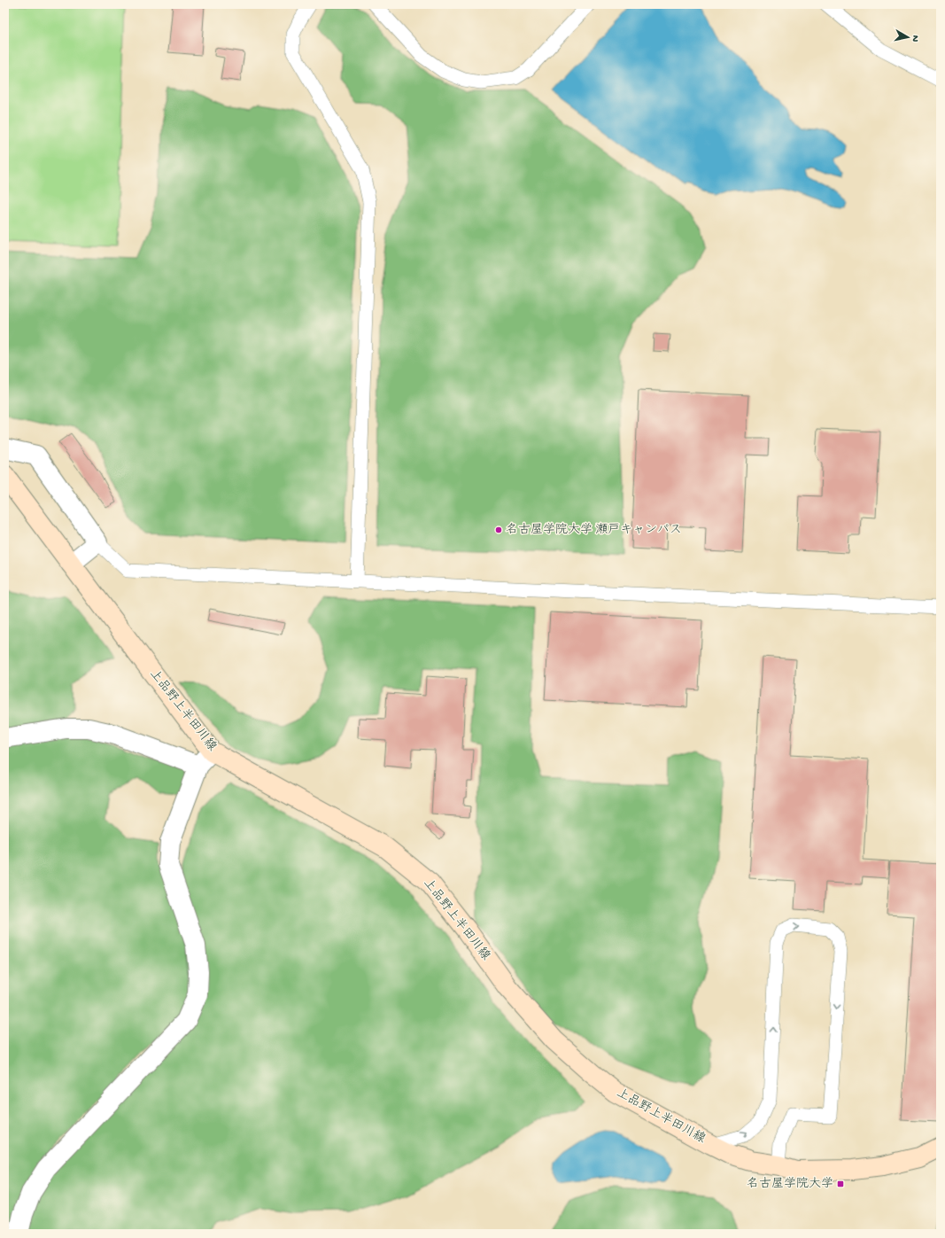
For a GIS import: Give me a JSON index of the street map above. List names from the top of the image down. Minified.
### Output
{"streets":{"street":["上品野上半田川線"]},"places":{"other":["名古屋学院大学 瀬戸キャンパス"],"transit":["名古屋学院大学"]},"north":"right"}
